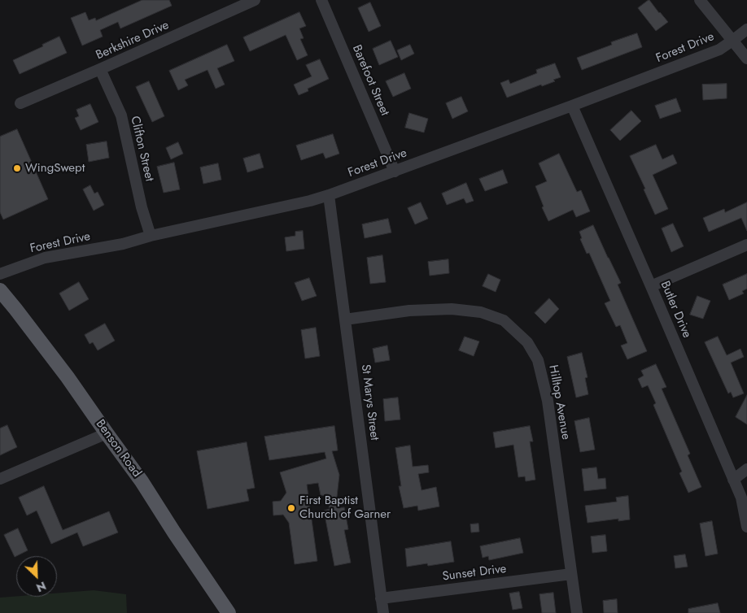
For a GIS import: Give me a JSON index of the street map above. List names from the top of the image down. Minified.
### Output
{"streets":{"main road":["Benson Road"],"street":["Berkshire Drive","Forest Drive","Barefoot Street","Clifton Street","Butler Drive","St Marys Street","Hilltop Avenue","Sunset Drive"]},"crossings":[["Berkshire Drive","Clifton Street"],["Forest Drive","Barefoot Street"],["Forest Drive","Clifton Street"],["Forest Drive","Butler Drive"],["Forest Drive","St Marys Street"],["St Marys Street","Hilltop Avenue"],["St Marys Street","Sunset Drive"],["Hilltop Avenue","Sunset Drive"]],"places":["WingSwept","First Baptist Church of Garner"],"north":"bottom right"}
